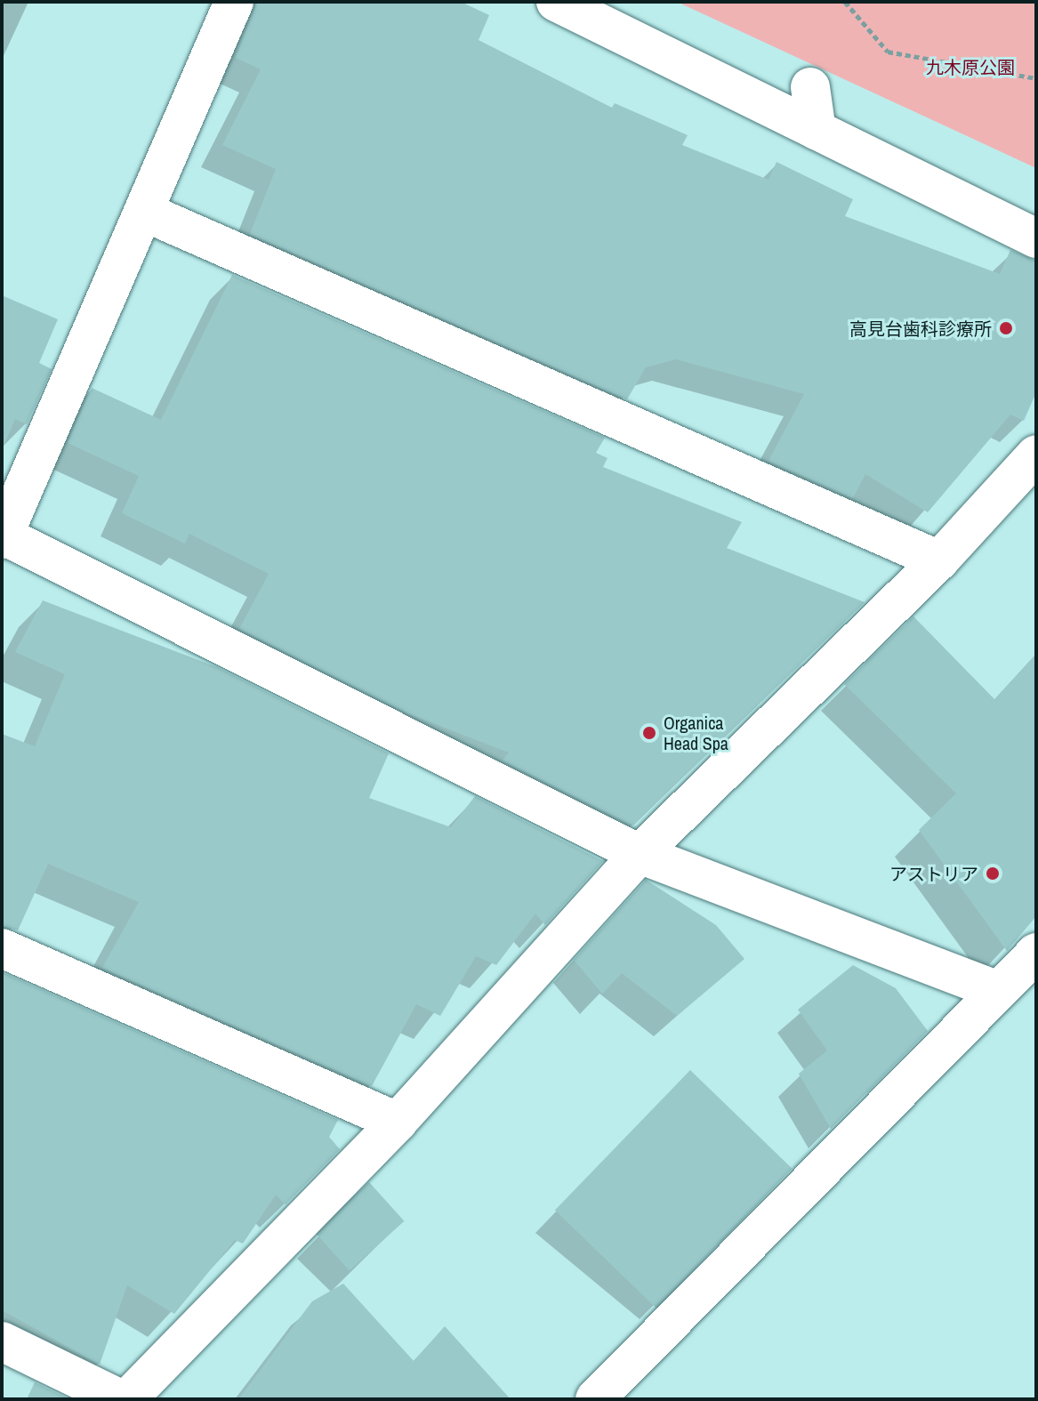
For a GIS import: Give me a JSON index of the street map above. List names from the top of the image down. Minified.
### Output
{"parks":["九木原公園"],"places":["高見台歯科診療所","Organica Head Spa","アストリア"]}
